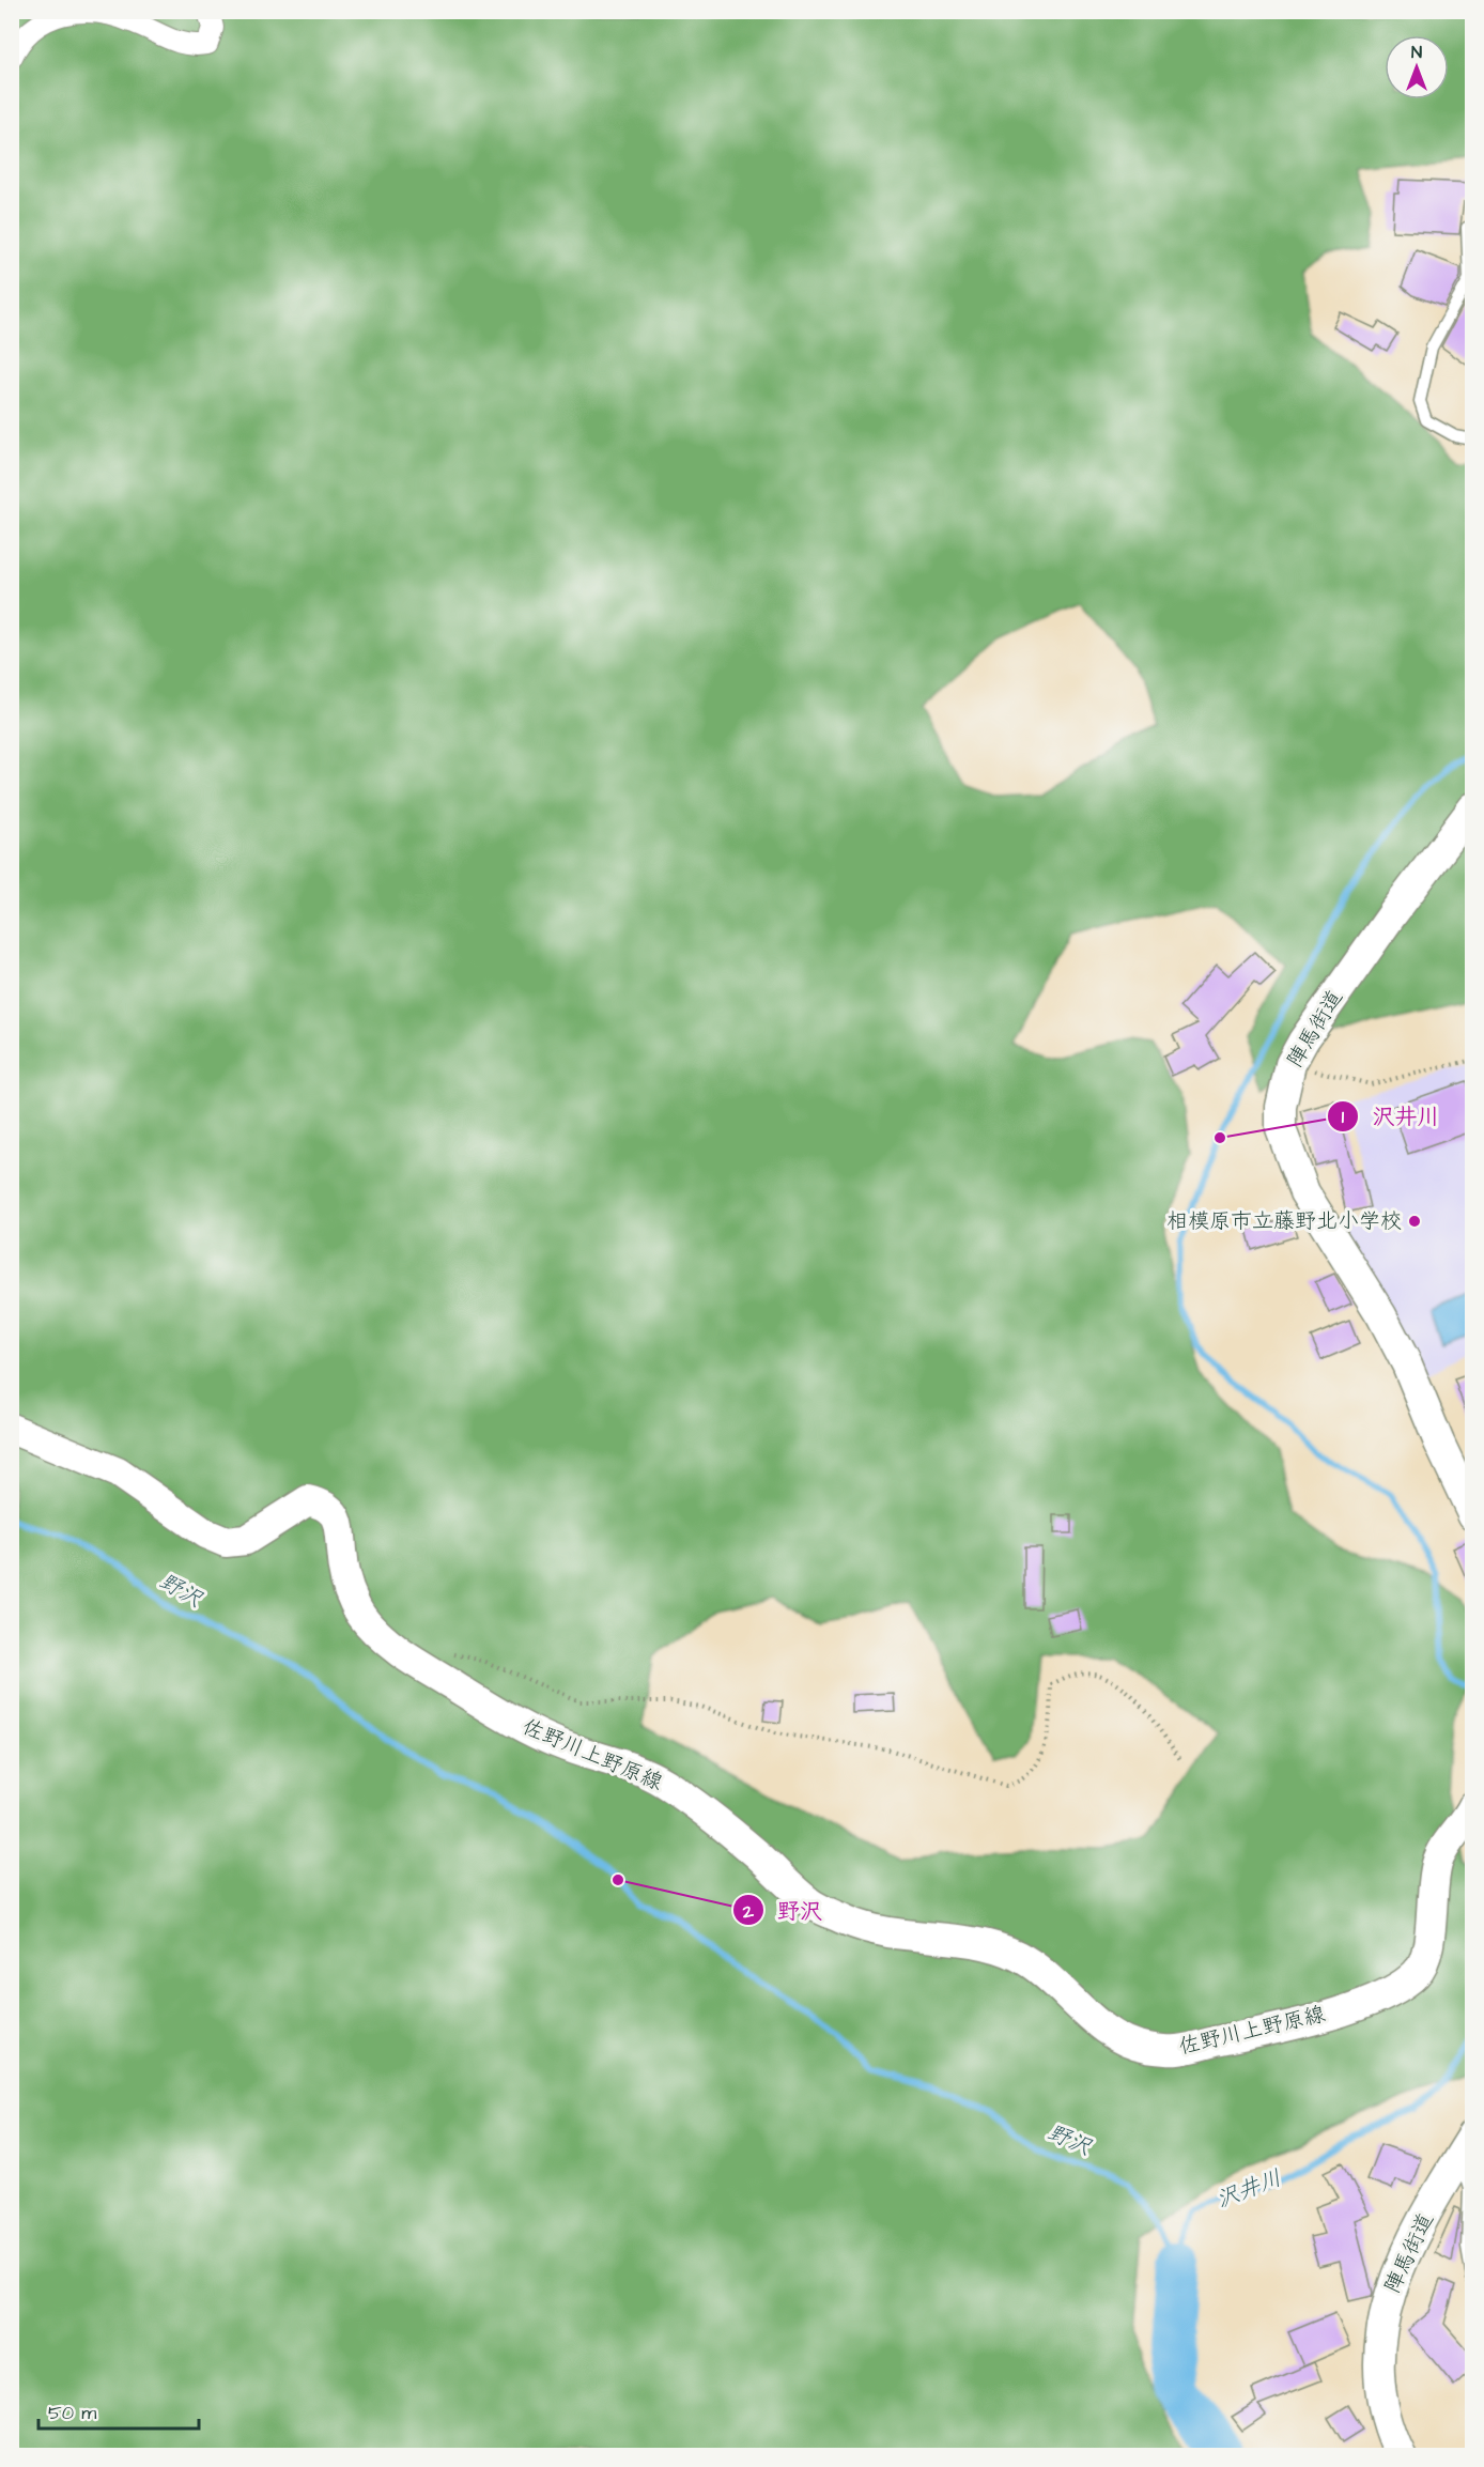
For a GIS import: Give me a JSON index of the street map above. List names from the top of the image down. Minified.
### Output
{"streets":{"main road":["陣馬街道","佐野川上野原線"]},"water":["野沢","沢井川"],"places":["沢井川","相模原市立藤野北小学校","野沢"],"scale_bar":"50 m","north":"top"}
